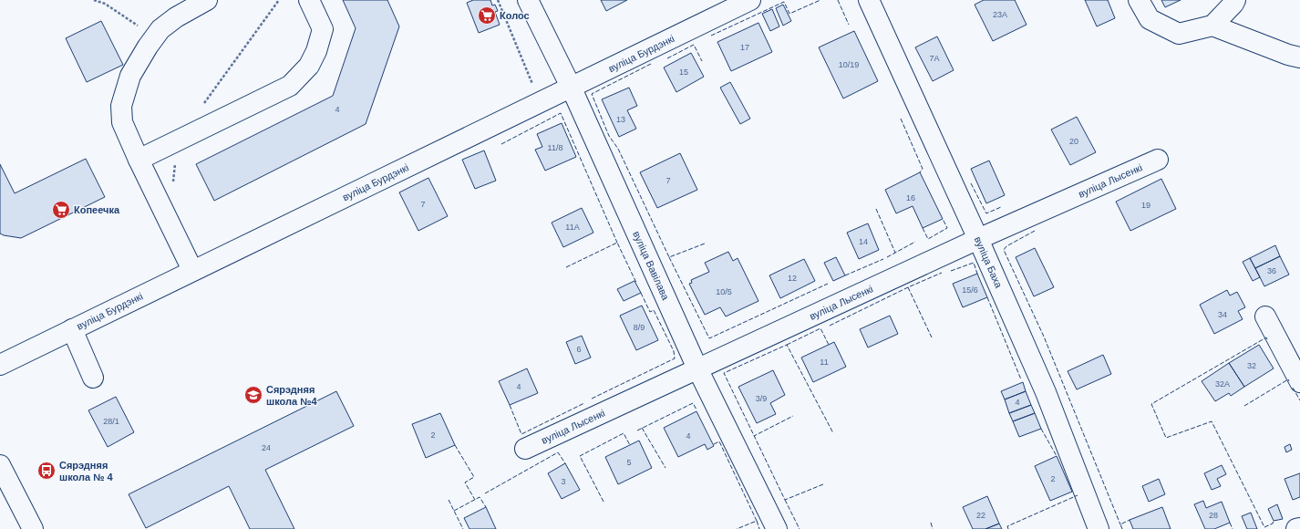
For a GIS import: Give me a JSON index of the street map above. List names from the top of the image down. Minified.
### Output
{"streets":{"street":["вуліца Бурдэнкі","вуліца Лысенкі","вуліца Баха","вуліца Вавілава"]},"crossings":[["вуліца Бурдэнкі","вуліца Вавілава"],["вуліца Лысенкі","вуліца Баха"],["вуліца Лысенкі","вуліца Вавілава"]],"places":{"supermarket":["Колос","Копеечка"],"school or university":["Сярэдняя школа №4"],"bus stop":["Сярэдняя школа № 4"]},"house_numbers":["23А","17","7А","10/19","15","4","13","20","11/8","7","16","7","19","11А","14","36","12","15/6","10/5","34","8/9","6","11","32","32А","4","3/9","4","28/1","2","4","24","5","2","3","22","28"]}
